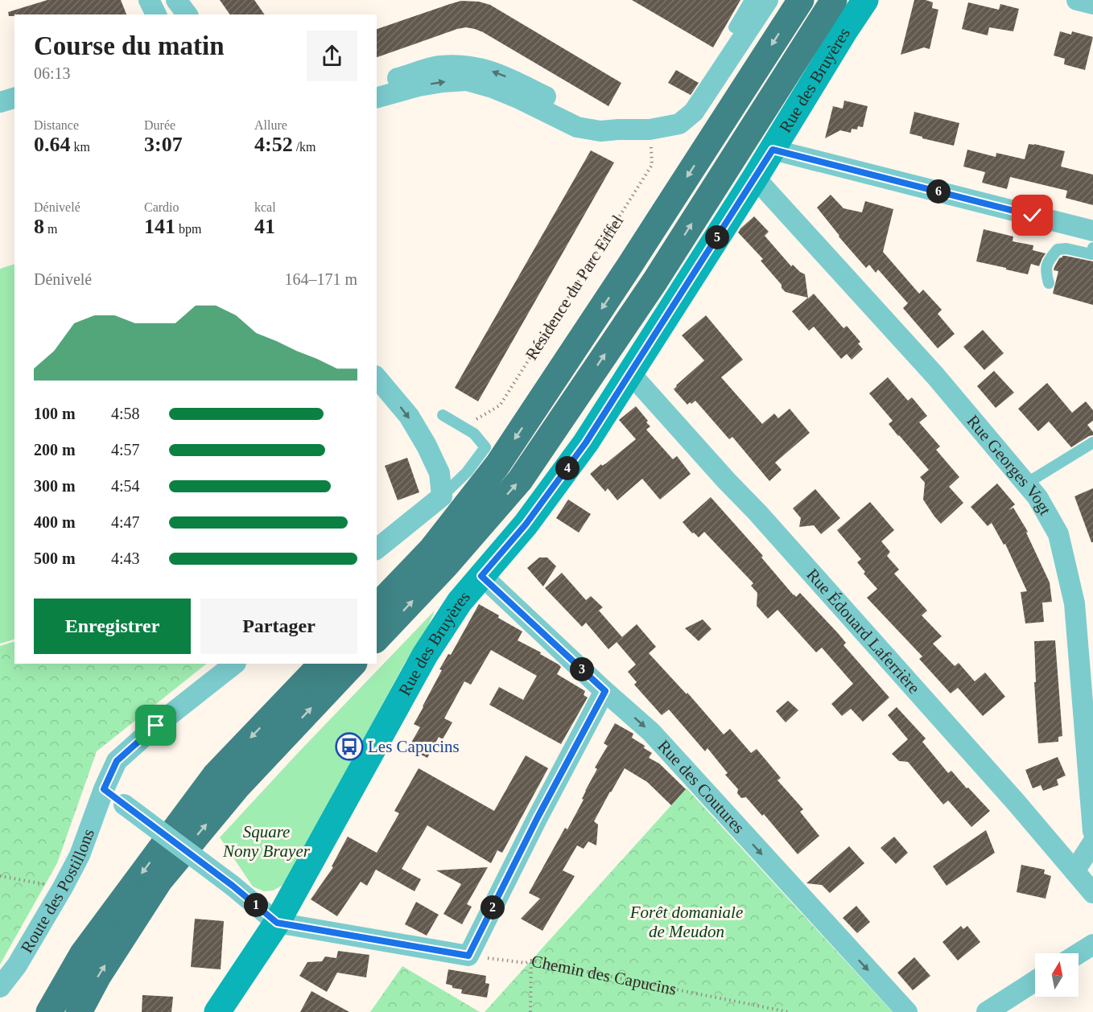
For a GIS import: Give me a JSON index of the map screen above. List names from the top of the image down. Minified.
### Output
{"streets":{"street":["Rue des Bruyères","Rue Georges Vogt","Rue Édouard Laferrière","Rue des Coutures","Route des Postillons"],"path":["Résidence du Parc Eiffel","Chemin des Capucins"]},"crossings":[["Rue des Bruyères","Rue Georges Vogt"],["Rue des Bruyères","Rue Édouard Laferrière"],["Rue des Bruyères","Rue des Coutures"]],"one_way":["Rue des Coutures"],"parks":["Square Nony Brayer","Forêt domaniale de Meudon"],"places":{"bus stop":["Les Capucins"]},"north":"top","page":{"heading":["Course du matin","06:13"],"stats":[["Distance","0.64 km"],["Durée","3:07"],["Allure","4:52 /km"],["Dénivelé","8 m"],["Cardio","141 bpm"],["kcal","41"]],"pins":["6","5","4","3","1","2"],"chart":["Dénivelé","164–171 m"],"list":[{"name":"100 m","note":"4:58"},{"name":"200 m","note":"4:57"},{"name":"300 m","note":"4:54"},{"name":"400 m","note":"4:47"},{"name":"500 m","note":"4:43"}],"buttons":["Enregistrer","Partager"]}}
